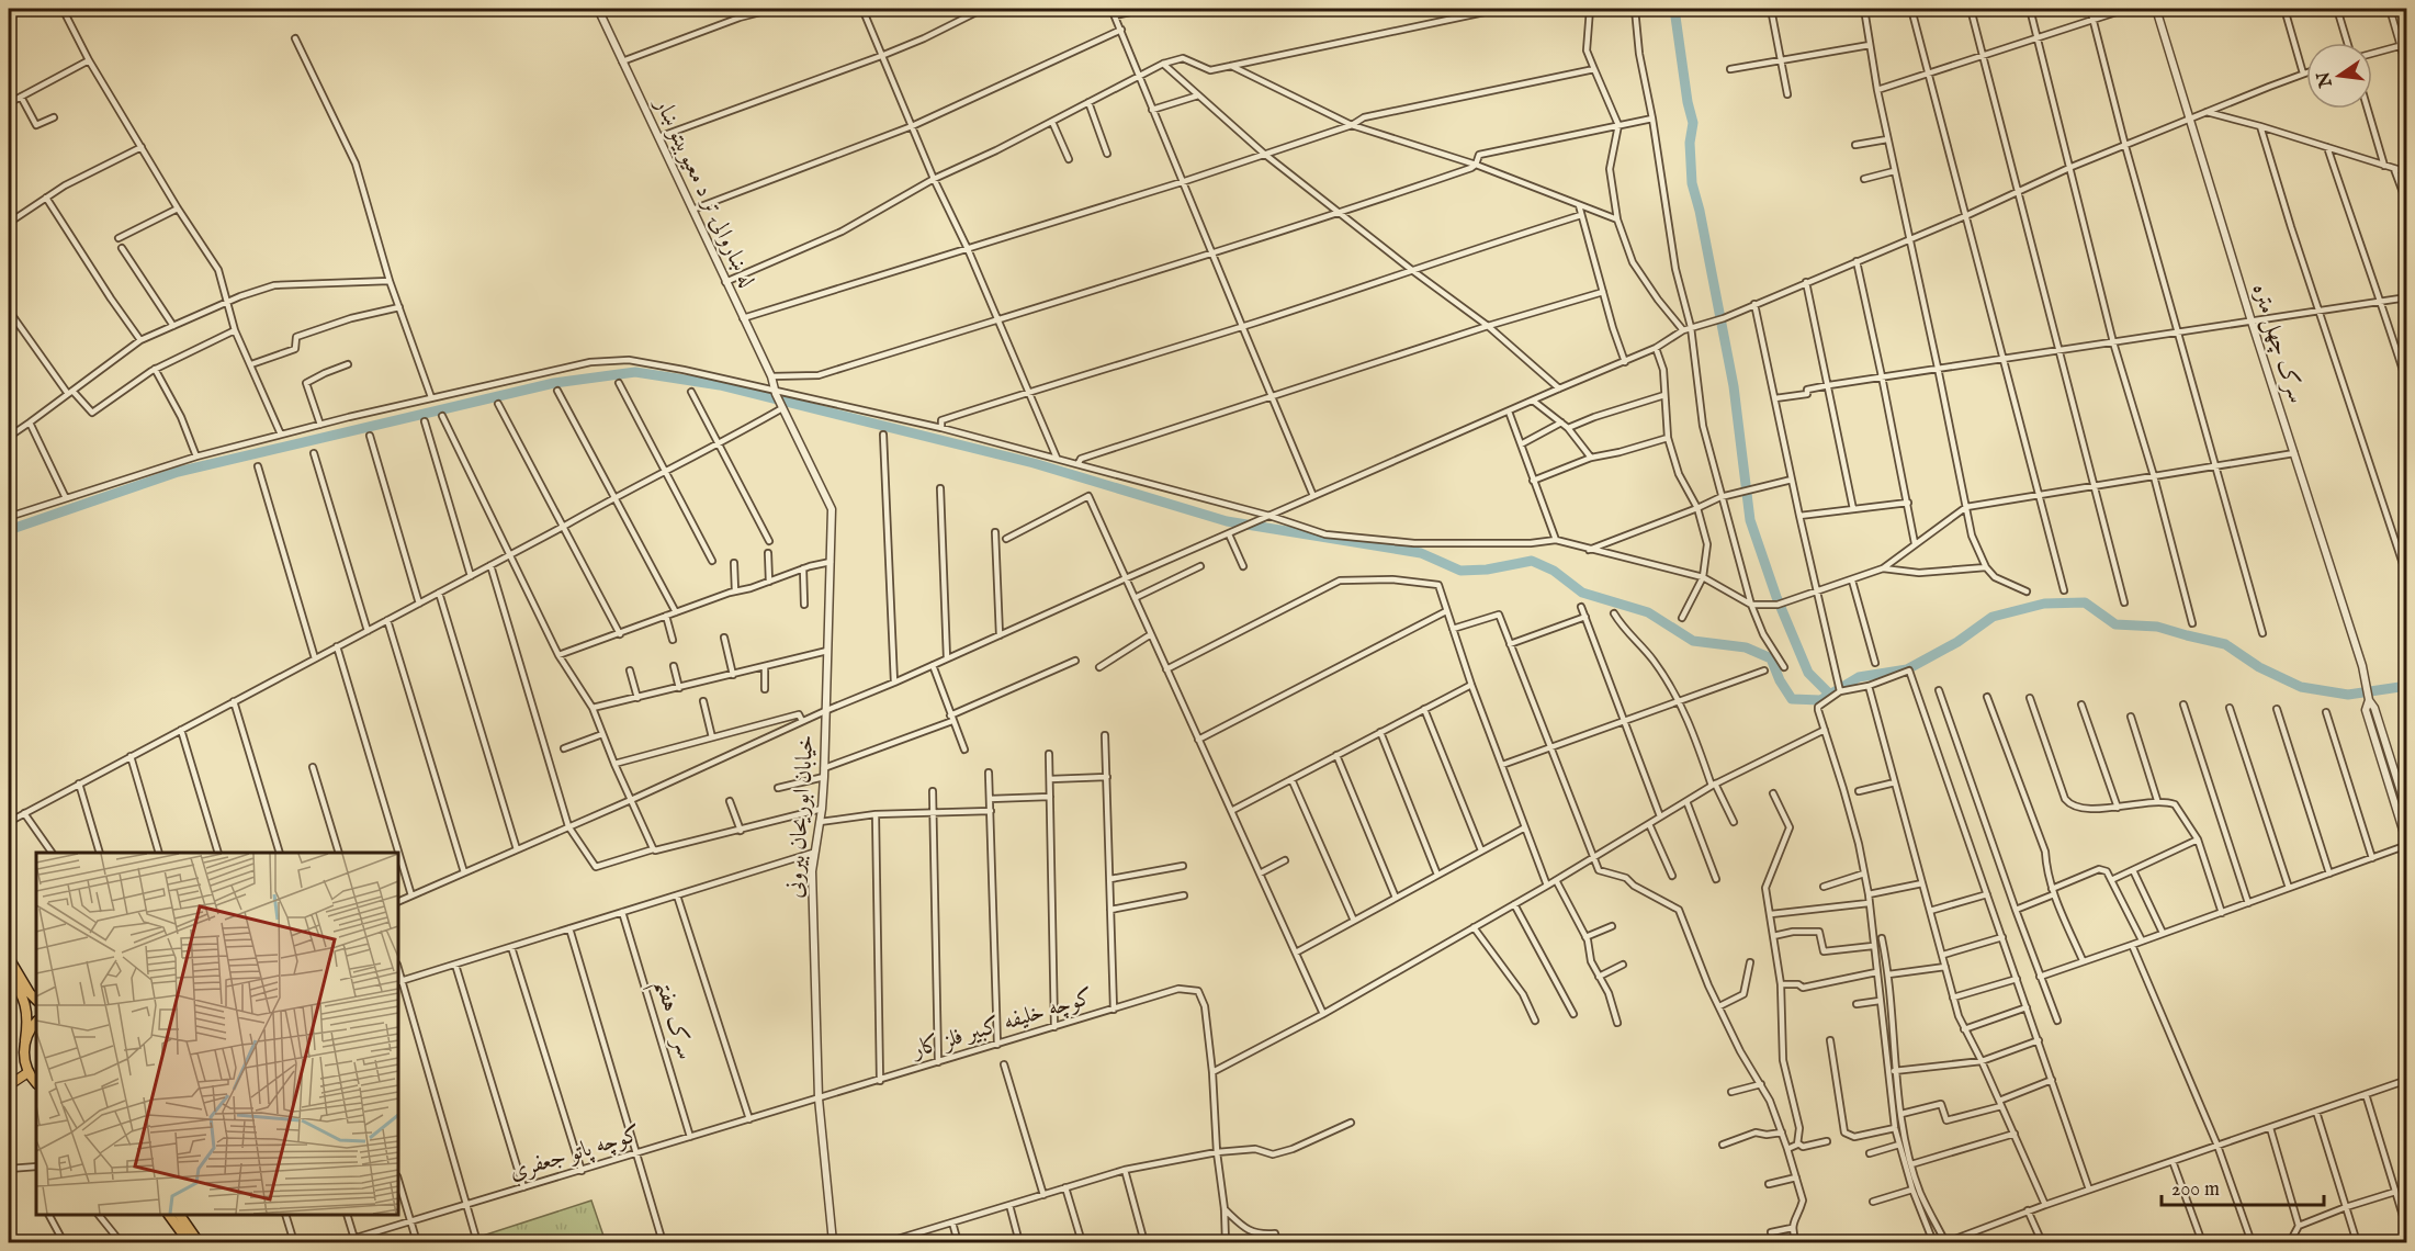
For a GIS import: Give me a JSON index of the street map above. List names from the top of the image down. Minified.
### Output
{"streets":{"street":["له ښاروالۍ تر د معیوبیتو ښار","سرک چهل متره","خیابان ابوریحان بیرونی","سرک هفتم","کوچه خلیفه کبیر فلز کار","کوچه پاتو جعفری"]},"crossings":[["له ښاروالۍ تر د معیوبیتو ښار","خیابان ابوریحان بیرونی"],["خیابان ابوریحان بیرونی","کوچه خلیفه کبیر فلز کار"],["خیابان ابوریحان بیرونی","کوچه پاتو جعفری"],["سرک هفتم","کوچه پاتو جعفری"],["کوچه خلیفه کبیر فلز کار","کوچه پاتو جعفری"]],"scale_bar":"200 m","north":"left"}
